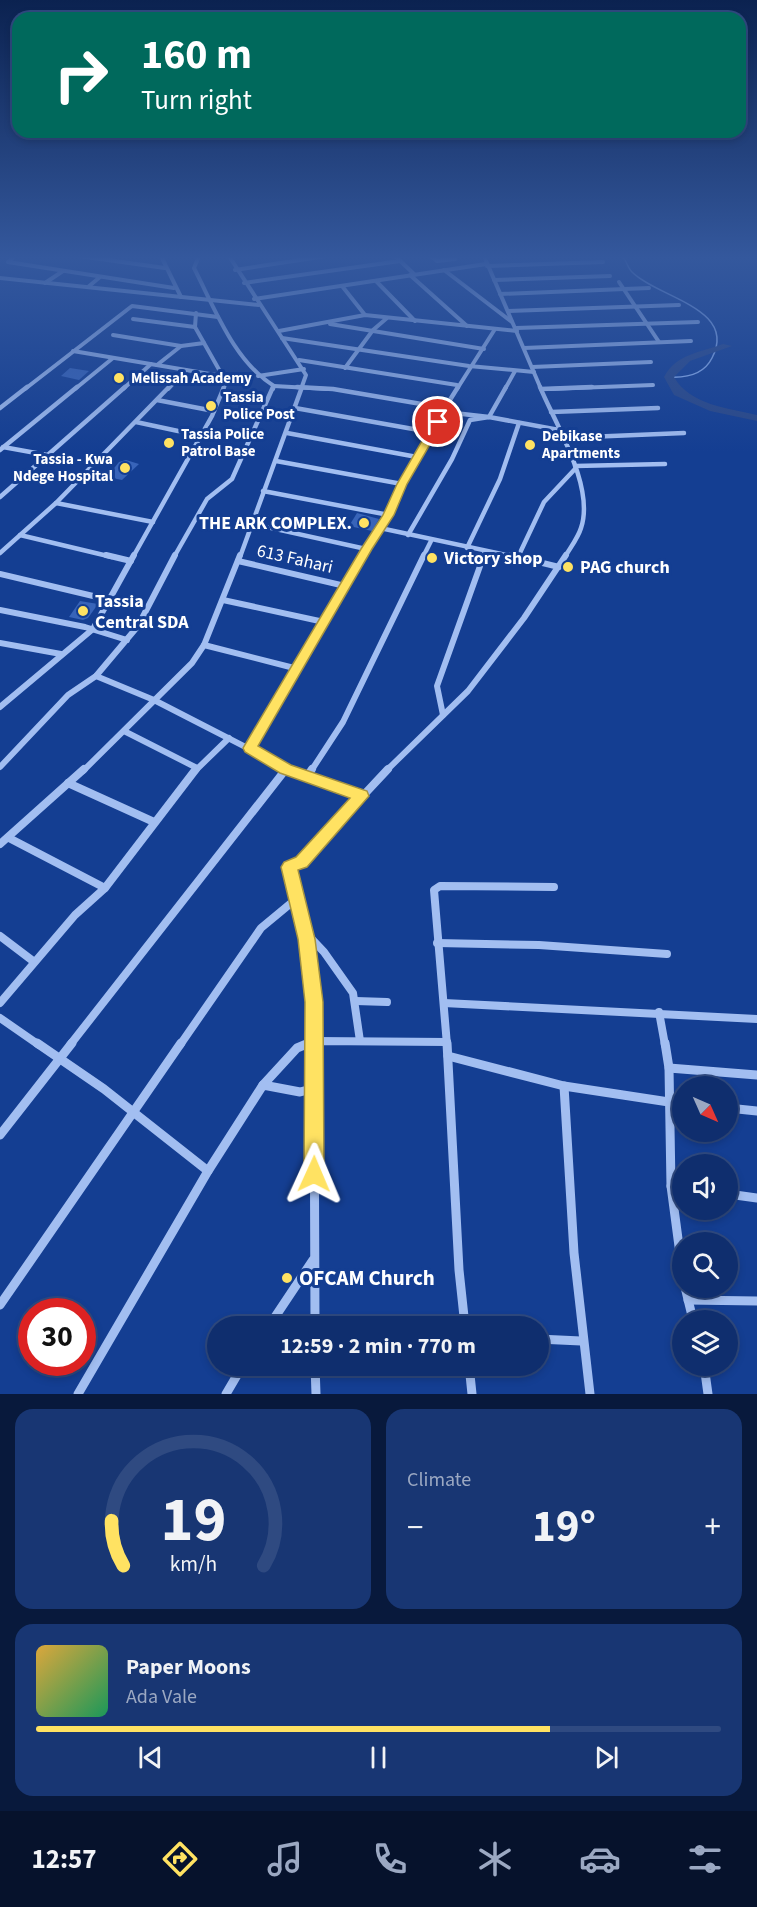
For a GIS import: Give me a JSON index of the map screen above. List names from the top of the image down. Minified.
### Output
{"streets":{"street":["613 Fahari"]},"places":["Melissah Academy","Tassia Police Post","Tassia Police Patrol Base","Debikase Apartments","Tassia - Kwa Ndege Hospital","THE ARK COMPLEX.","Victory shop","PAG church","Tassia Central SDA","OFCAM Church"],"north":"bottom right","page":{"turn":["160 m","Turn right"],"limit":"30","trip":"12:59 · 2 min · 770 m","tile":"Climate","heat":["−","19°","+"],"song":["Paper Moons","Ada Vale"],"tabs":"12:57","gauge":["19","km/h"]}}
